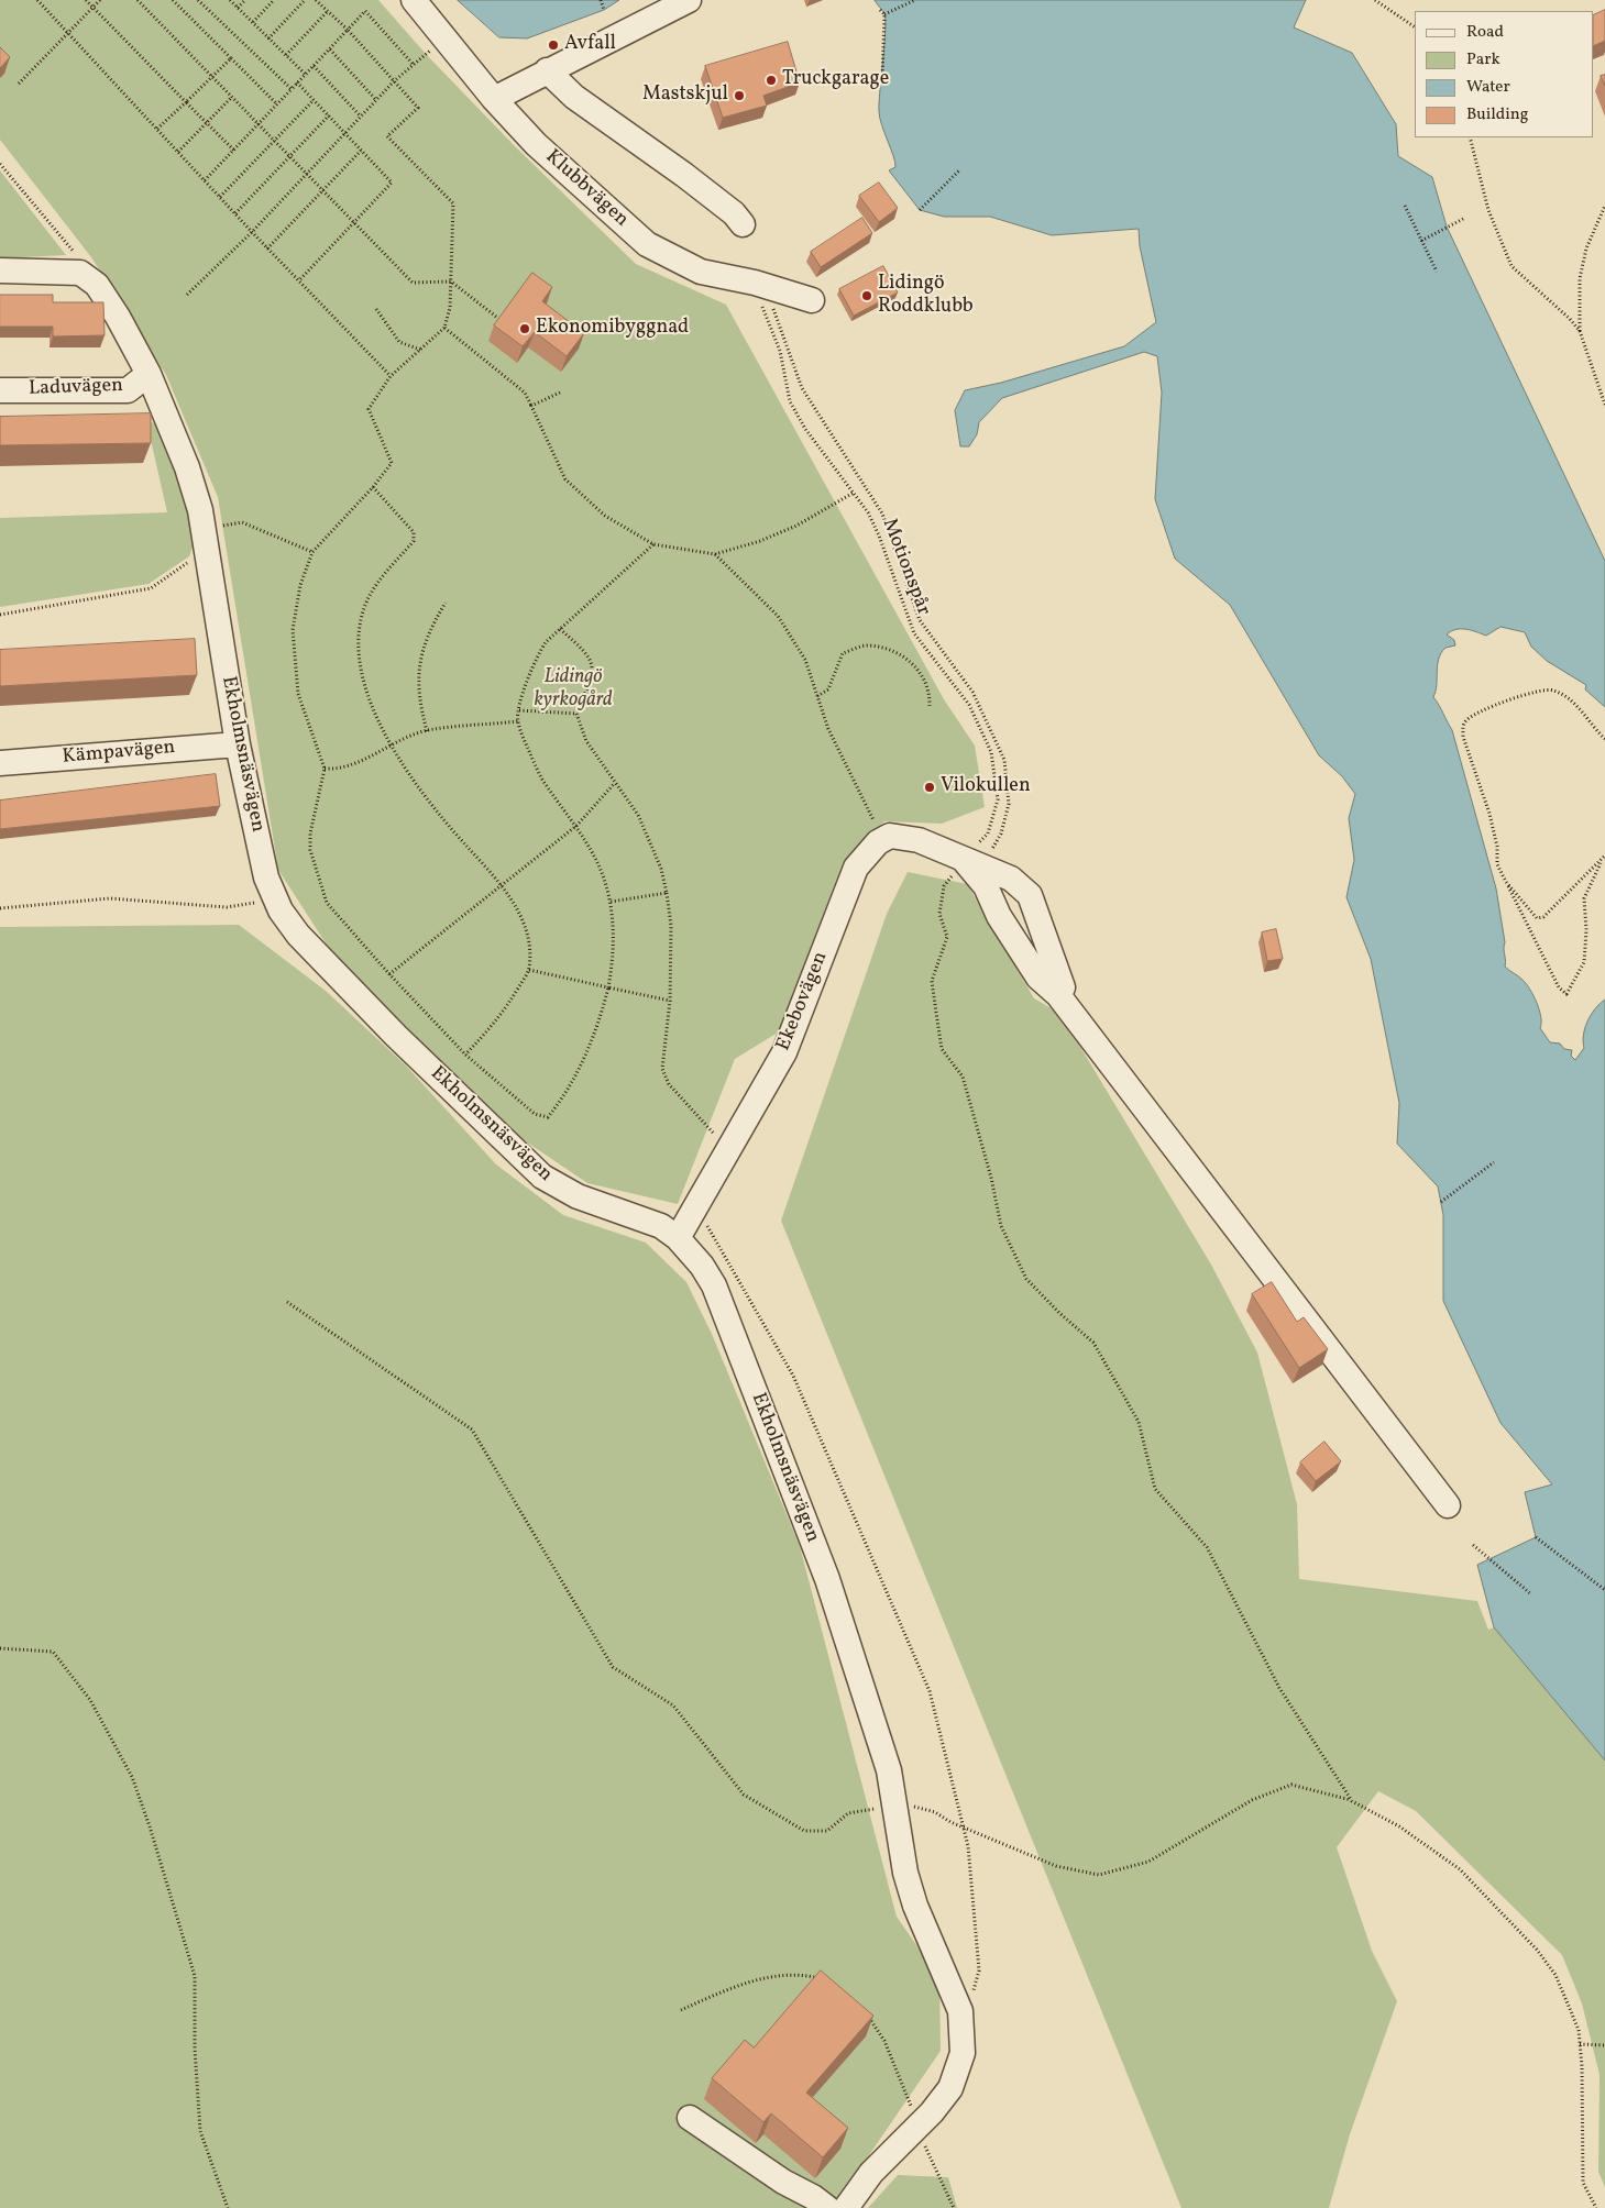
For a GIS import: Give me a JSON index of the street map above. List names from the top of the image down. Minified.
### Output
{"streets":{"street":["Klubbvägen","Laduvägen","Kämpavägen","Ekholmsnäsvägen","Ekebovägen"],"path":["Motionspår"]},"crossings":[["Klubbvägen","Motionspår"],["Laduvägen","Ekholmsnäsvägen"],["Kämpavägen","Ekholmsnäsvägen"],["Ekholmsnäsvägen","Ekebovägen"]],"parks":["Lidingö kyrkogård"],"places":["Avfall","Truckgarage","Mastskjul","Lidingö Roddklubb","Ekonomibyggnad","Vilokullen"],"legend":["Road","Park","Water","Building"]}
